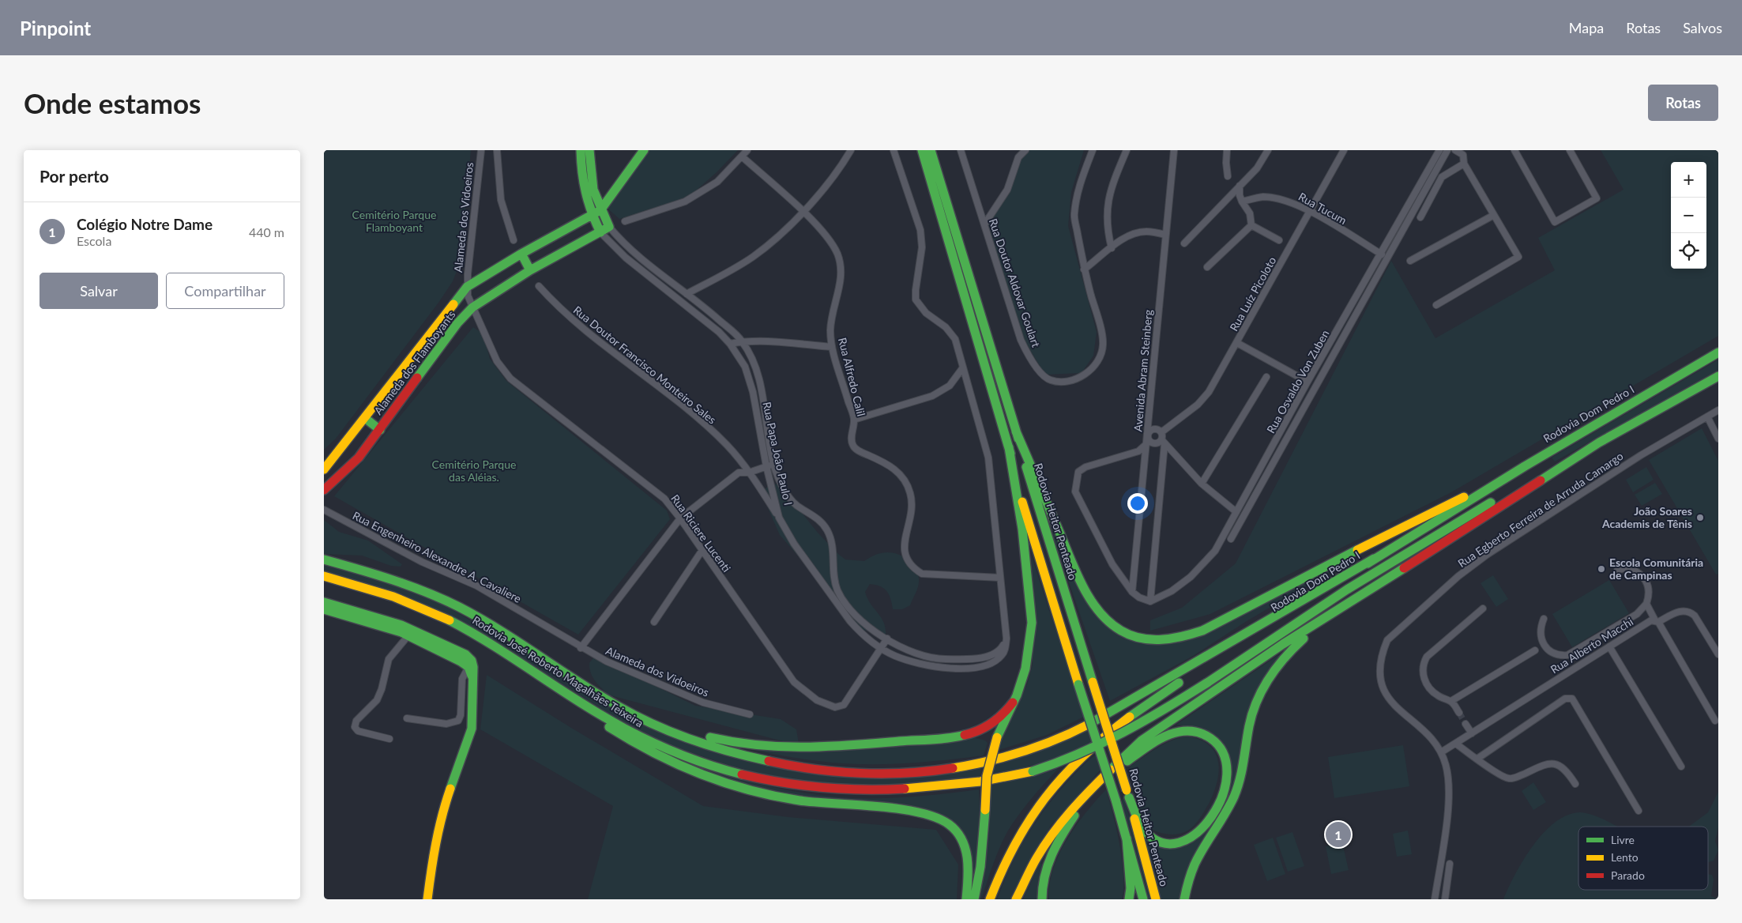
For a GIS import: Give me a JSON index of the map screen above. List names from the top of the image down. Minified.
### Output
{"streets":{"main road":["Alameda dos Flamboyants","Rodovia Dom Pedro I","Rua Papa João Paulo I","Rodovia Heitor Penteado","Rodovia José Roberto Magalhães Teixeira"],"street":["Rua Tucum","Alameda dos Vidoeiros","Rua Doutor Aldovar Goulart","Rua Luíz Picoloto","Rua Doutor Francisco Monteiro Sales","Avenida Abram Steinberg","Rua Alfredo Calil","Rua Osvaldo Von Zuben","Rua Egberto Ferreira de Arruda Camargo","Rua Riciere Lucenti","Rua Engenheiro Alexandre A. Cavaliere","Rua Alberto Macchi"]},"crossings":[["Rua Tucum","Rua Luíz Picoloto"],["Rua Tucum","Rua Osvaldo Von Zuben"],["Alameda dos Vidoeiros","Alameda dos Flamboyants"],["Alameda dos Vidoeiros","Rua Riciere Lucenti"],["Alameda dos Vidoeiros","Rua Engenheiro Alexandre A. Cavaliere"],["Rua Luíz Picoloto","Avenida Abram Steinberg"],["Alameda dos Flamboyants","Rua Papa João Paulo I"],["Alameda dos Flamboyants","Rua Riciere Lucenti"],["Rua Doutor Francisco Monteiro Sales","Rua Papa João Paulo I"],["Rodovia Dom Pedro I","Rodovia José Roberto Magalhães Teixeira"],["Rua Papa João Paulo I","Rua Riciere Lucenti"],["Rua Egberto Ferreira de Arruda Camargo","Rua Alberto Macchi"]],"parks":["Cemitério Parque Flamboyant","Cemitério Parque das Aléias."],"places":["João Soares Academis de Tênis","Escola Comunitária de Campinas"],"legend":["Livre","Lento","Parado"],"page":{"header":"Pinpoint","nav":["Mapa","Rotas","Salvos"],"buttons":["Rotas",["Salvar","Compartilhar"]],"title":"Onde estamos","heading":"Por perto","map_buttons":["+","−"],"list":[{"mark":"1","name":"Colégio Notre Dame","note":"Escola","value":"440 m"}],"pins":"1"}}
